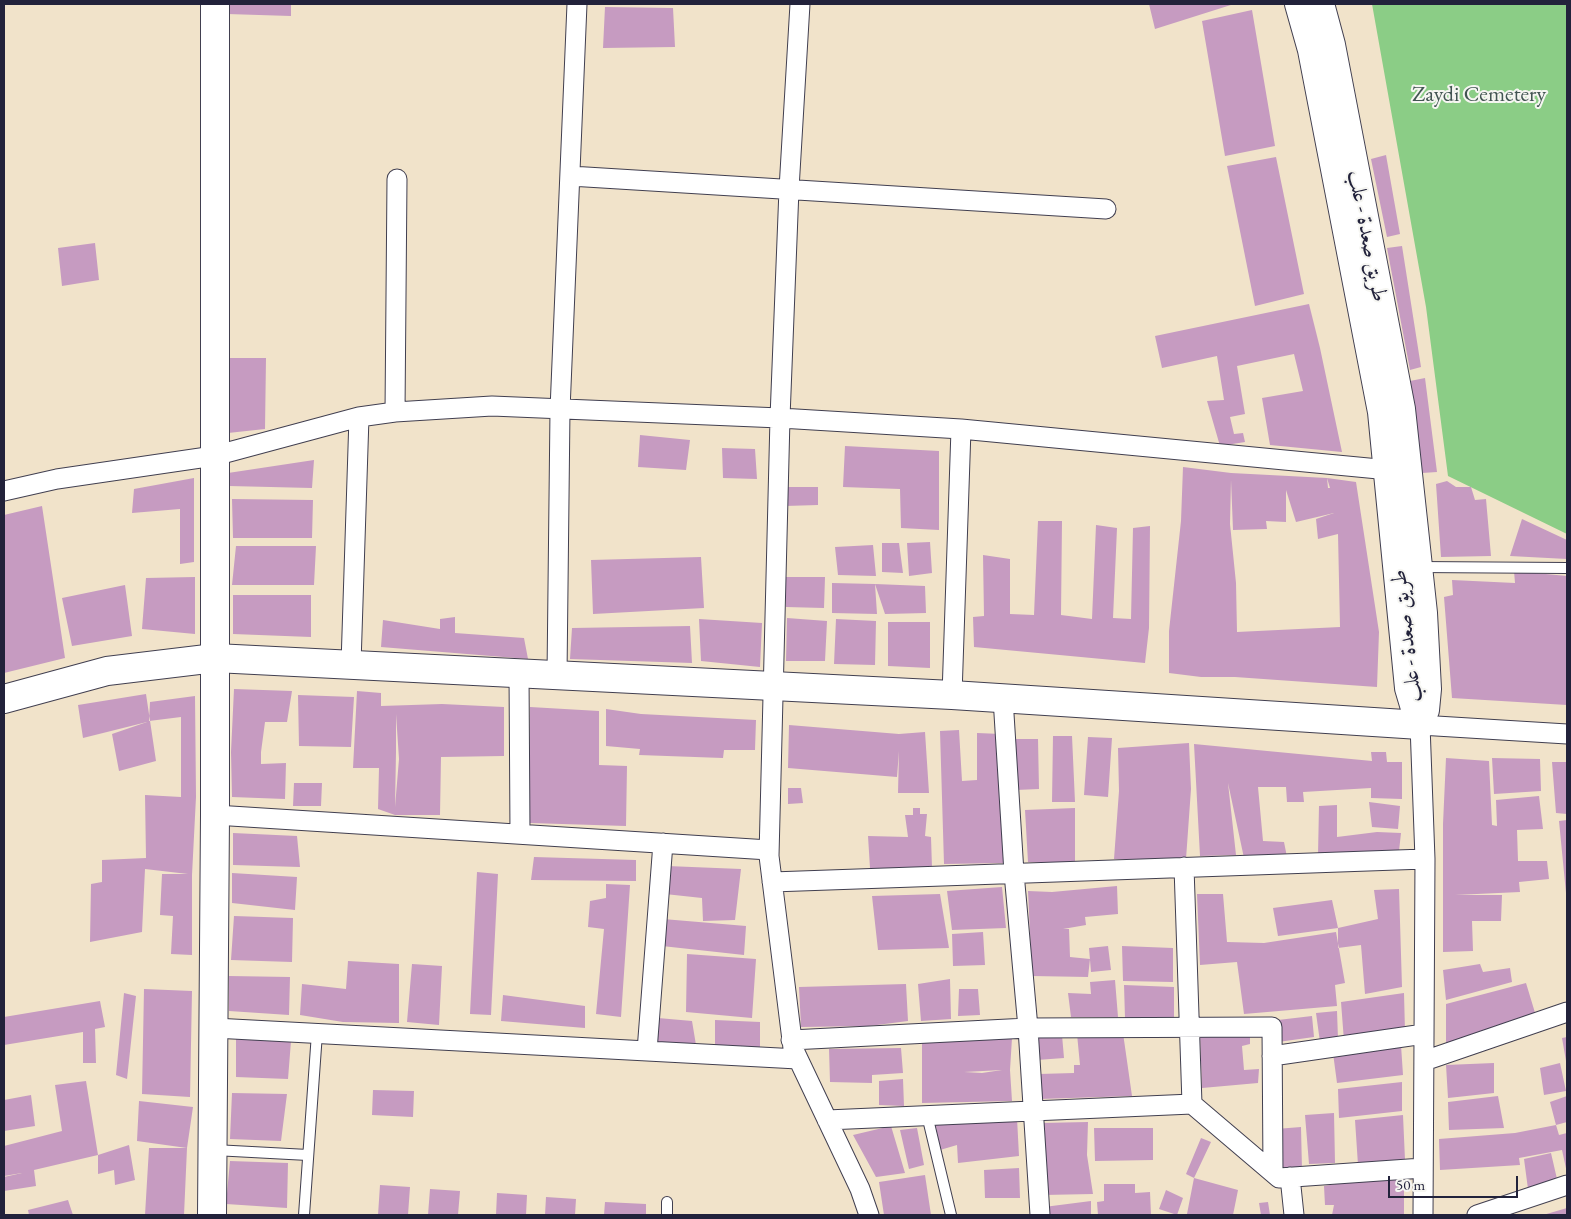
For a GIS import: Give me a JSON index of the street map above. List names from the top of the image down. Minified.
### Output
{"streets":{"main road":["طريق صعدة - علب"]},"parks":["Zaydi Cemetery"],"scale_bar":"50 m"}
